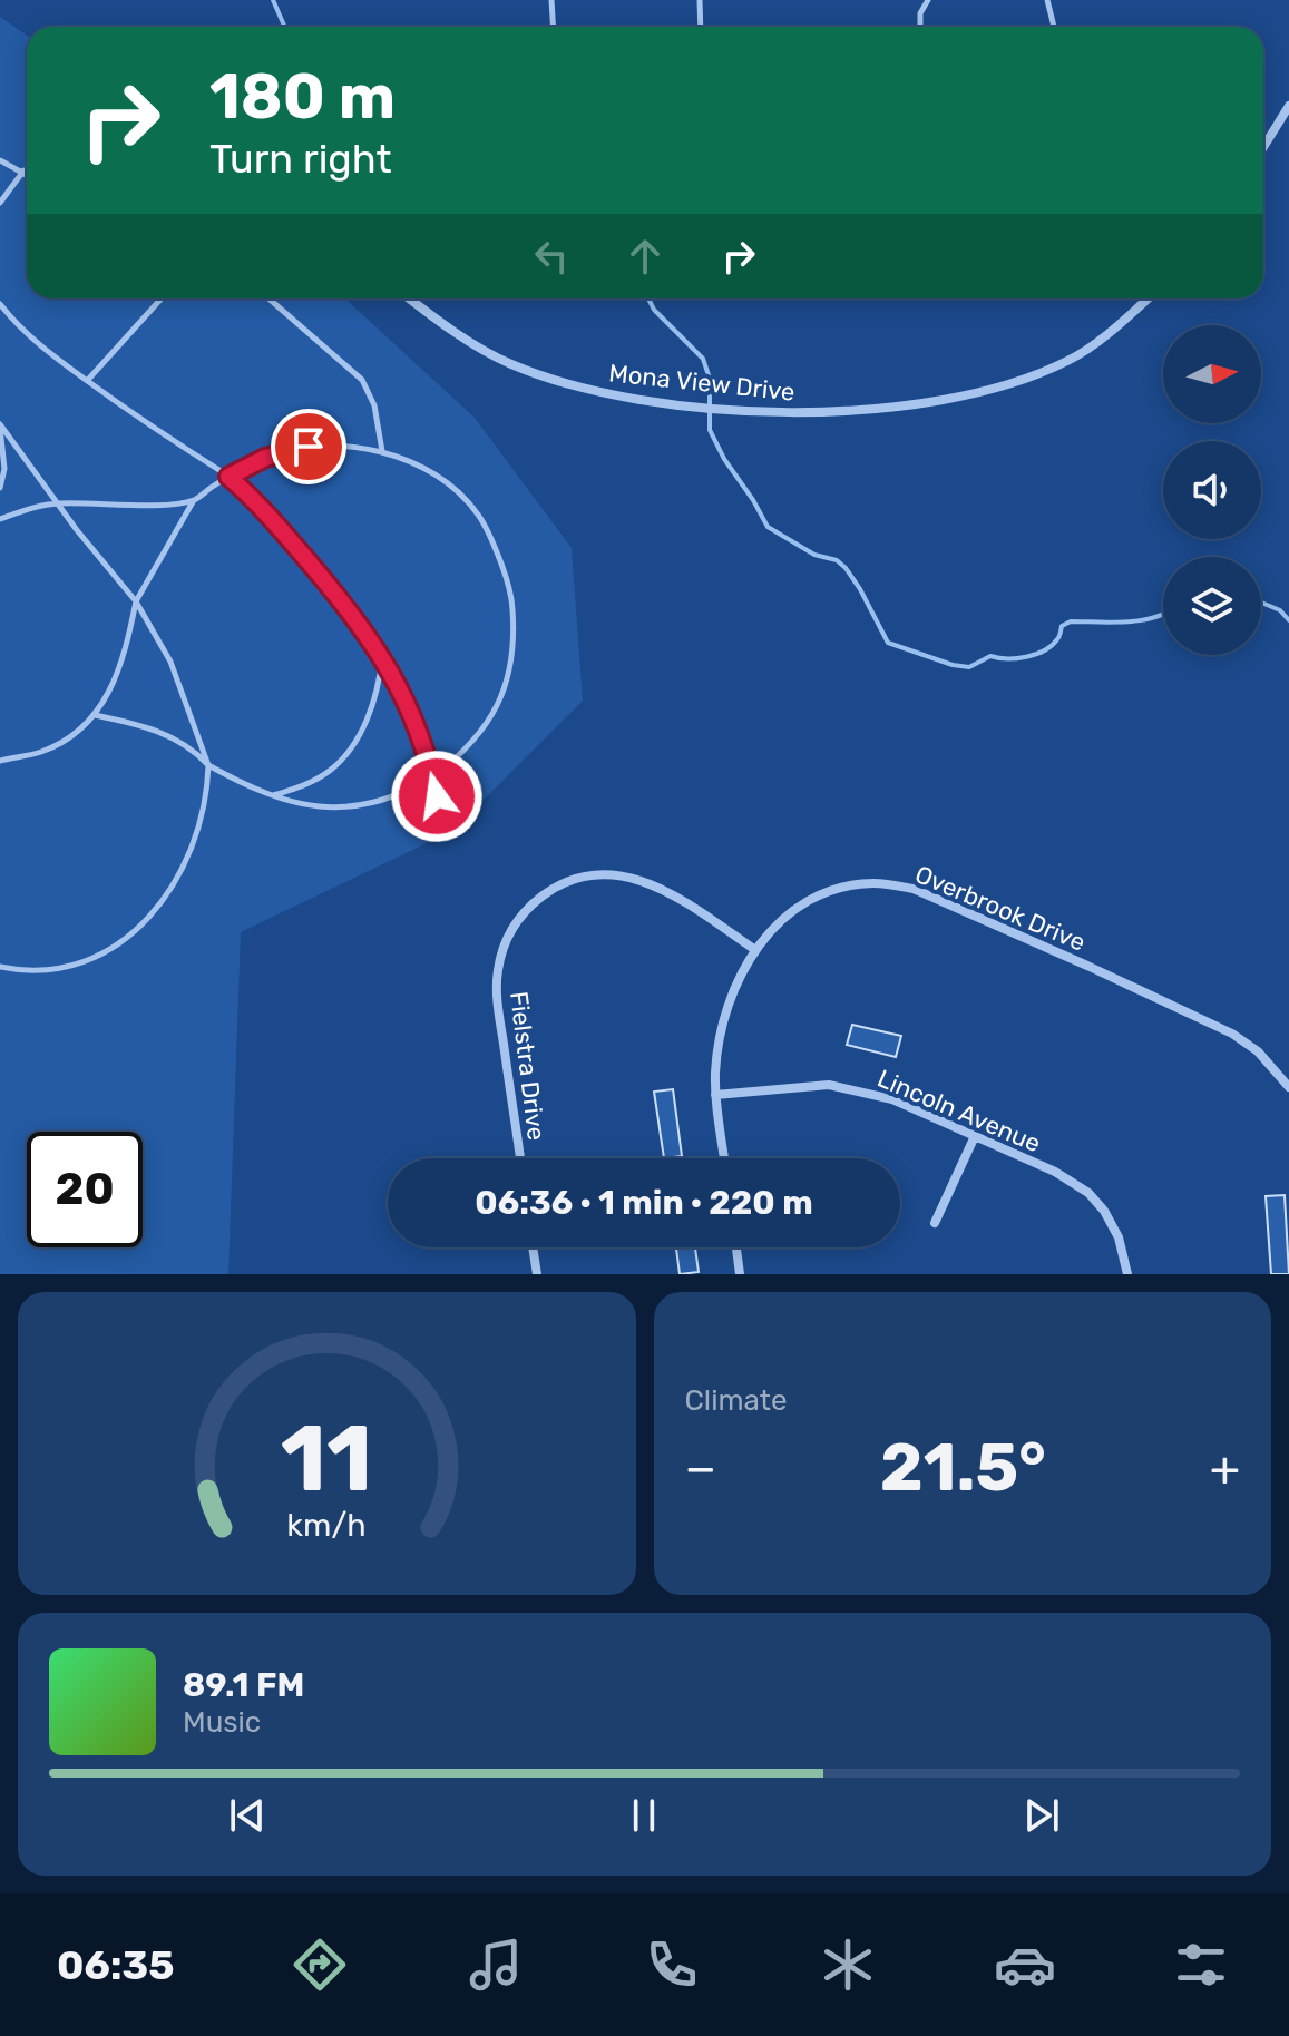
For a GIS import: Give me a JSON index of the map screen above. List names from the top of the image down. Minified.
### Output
{"streets":{"street":["Mona View Drive","Overbrook Drive","Fielstra Drive","Lincoln Avenue"]},"crossings":[["Overbrook Drive","Fielstra Drive"],["Overbrook Drive","Lincoln Avenue"]],"north":"right","page":{"turn":["180 m","Turn right"],"limit":"20","trip":"06:36 · 1 min · 220 m","tile":"Climate","heat":["−","21.5°","+"],"song":["89.1 FM","Music"],"tabs":"06:35","gauge":["11","km/h"]}}
